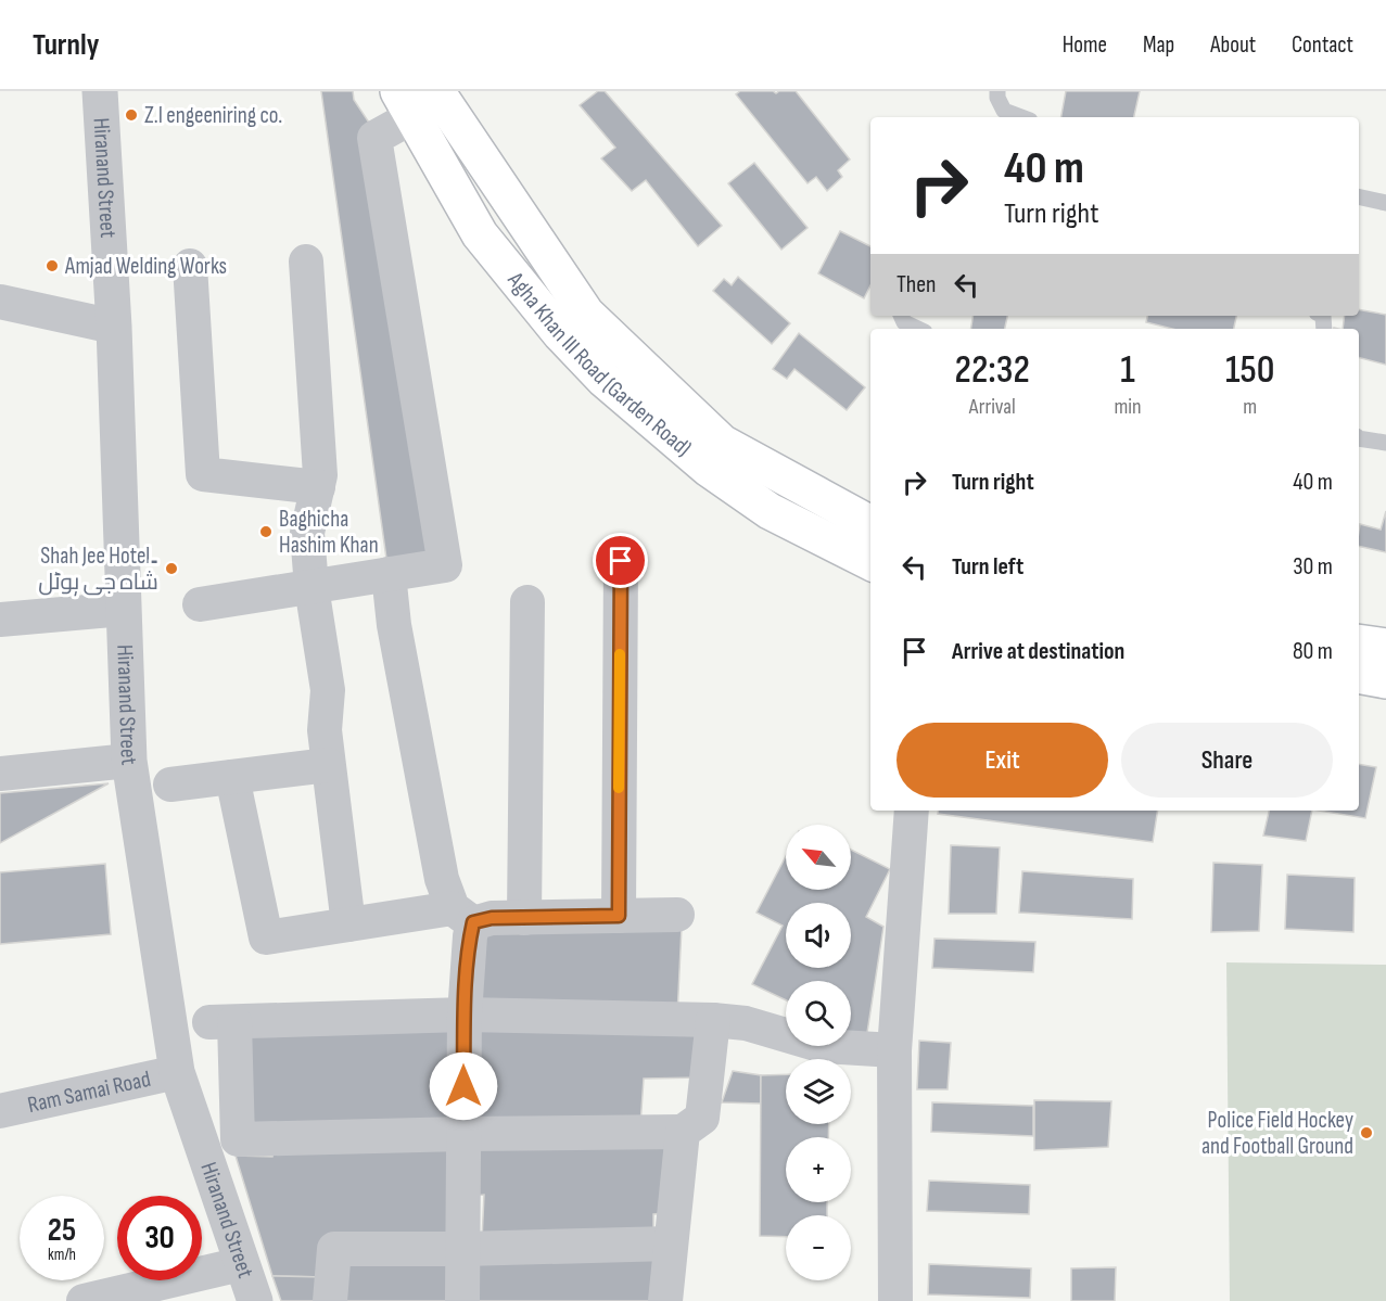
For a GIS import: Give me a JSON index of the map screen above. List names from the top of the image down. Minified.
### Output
{"streets":{"main road":["Agha Khan III Road (Garden Road)"],"street":["Hiranand Street","Ram Samai Road"]},"crossings":[["Hiranand Street","Ram Samai Road"]],"places":["Z.I engeeniring co.","Amjad Welding Works","Baghicha Hashim Khan","Shah Jee Hotel۔ شاہ جی ہوٹل","Police Field Hockey and Football Ground"],"north":"top left","page":{"header":"Turnly","nav":["Home","Map","About","Contact"],"turn":["40 m","Turn right"],"then":"Then","eta":["22:32","Arrival","1","min","150","m"],"list":[{"name":"Turn right","value":"40 m"},{"name":"Turn left","value":"30 m"},{"name":"Arrive at destination","value":"80 m"}],"buttons":["Exit","Share"],"map_buttons":["+","−"],"speed":"25 km/h","limit":"30"}}
